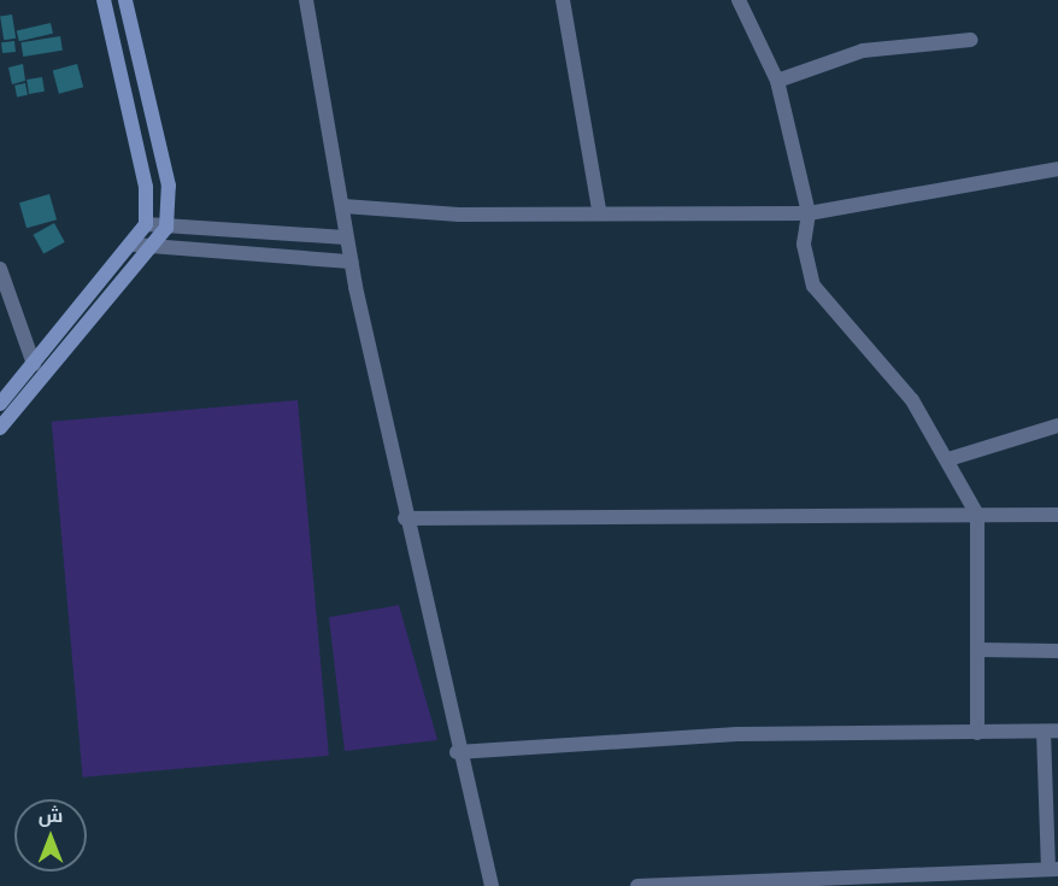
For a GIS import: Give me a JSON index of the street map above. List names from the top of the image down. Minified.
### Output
{"north":"top"}
